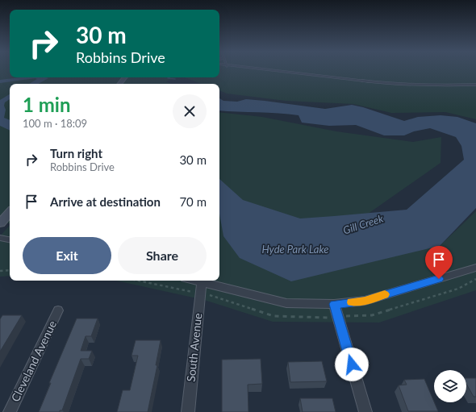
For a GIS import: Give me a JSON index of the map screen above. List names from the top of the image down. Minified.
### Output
{"streets":{"street":["South Avenue","Cleveland Avenue"]},"water":["Gill Creek","Hyde Park Lake"],"page":{"turn":["30 m","Robbins Drive"],"heading":["1 min","100 m · 18:09"],"list":[{"name":"Turn right","note":"Robbins Drive","value":"30 m"},{"name":"Arrive at destination","value":"70 m"}],"buttons":["Exit","Share"]}}
